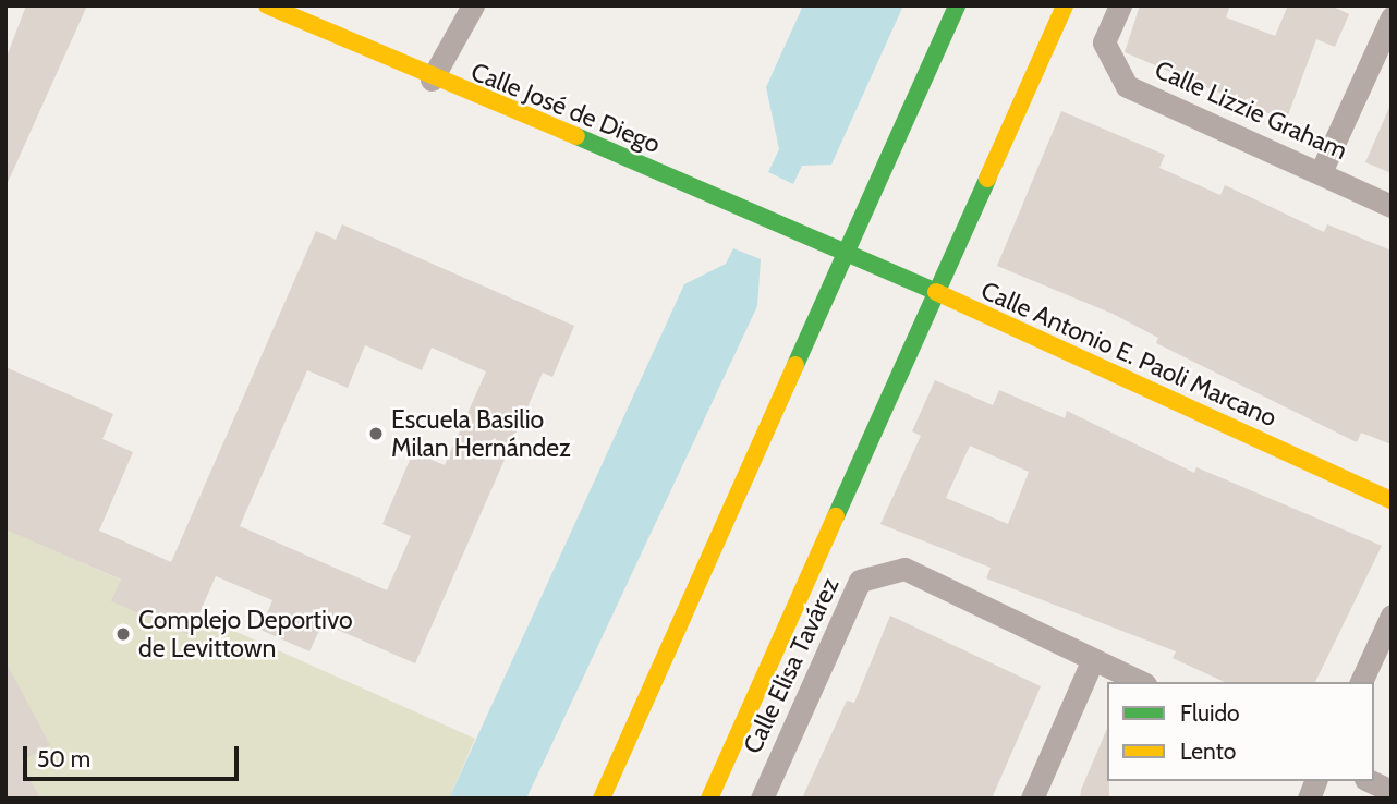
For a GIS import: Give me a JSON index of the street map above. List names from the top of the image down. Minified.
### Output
{"streets":{"street":["Calle José de Diego","Calle Lizzie Graham","Calle Antonio E. Paoli Marcano","Calle Elisa Tavárez"]},"crossings":[["Calle José de Diego","Calle Antonio E. Paoli Marcano"]],"places":["Escuela Basilio Milan Hernández","Complejo Deportivo de Levittown"],"legend":["Fluido","Lento"],"scale_bar":"50 m"}
